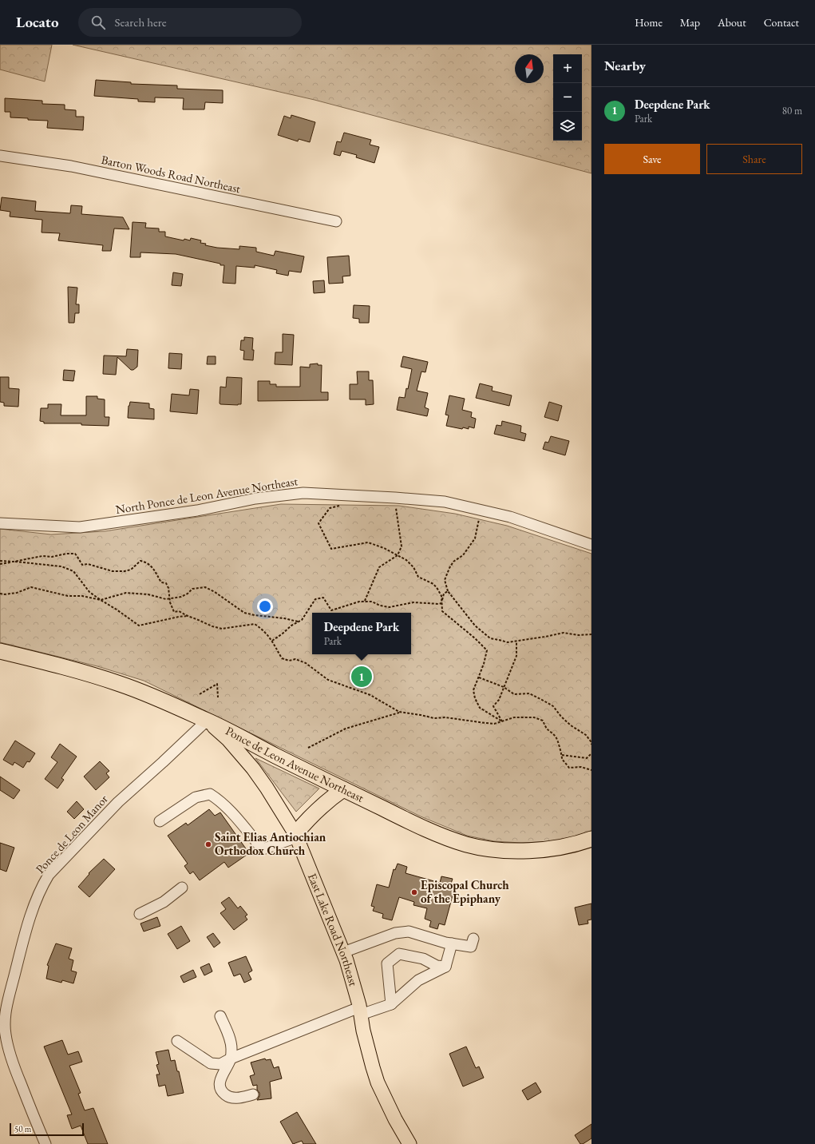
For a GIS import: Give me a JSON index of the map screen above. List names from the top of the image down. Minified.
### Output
{"streets":{"highway":["Ponce de Leon Avenue Northeast"],"main road":["East Lake Road Northeast"],"street":["Barton Woods Road Northeast","North Ponce de Leon Avenue Northeast","Ponce de Leon Manor"]},"crossings":[["Ponce de Leon Avenue Northeast","Ponce de Leon Manor"],["Ponce de Leon Avenue Northeast","East Lake Road Northeast"],["Ponce de Leon Manor","East Lake Road Northeast"]],"places":["Saint Elias Antiochian Orthodox Church","Episcopal Church of the Epiphany"],"scale_bar":"50 m","north":"top","page":{"header":"Locato","search":"Search here","nav":["Home","Map","About","Contact"],"heading":"Nearby","map_buttons":["+","−"],"list":[{"mark":"1","name":"Deepdene Park","note":"Park","value":"80 m"}],"buttons":["Save","Share"],"popup":["Deepdene Park","Park"],"pins":"1","scale":"50 m"}}
